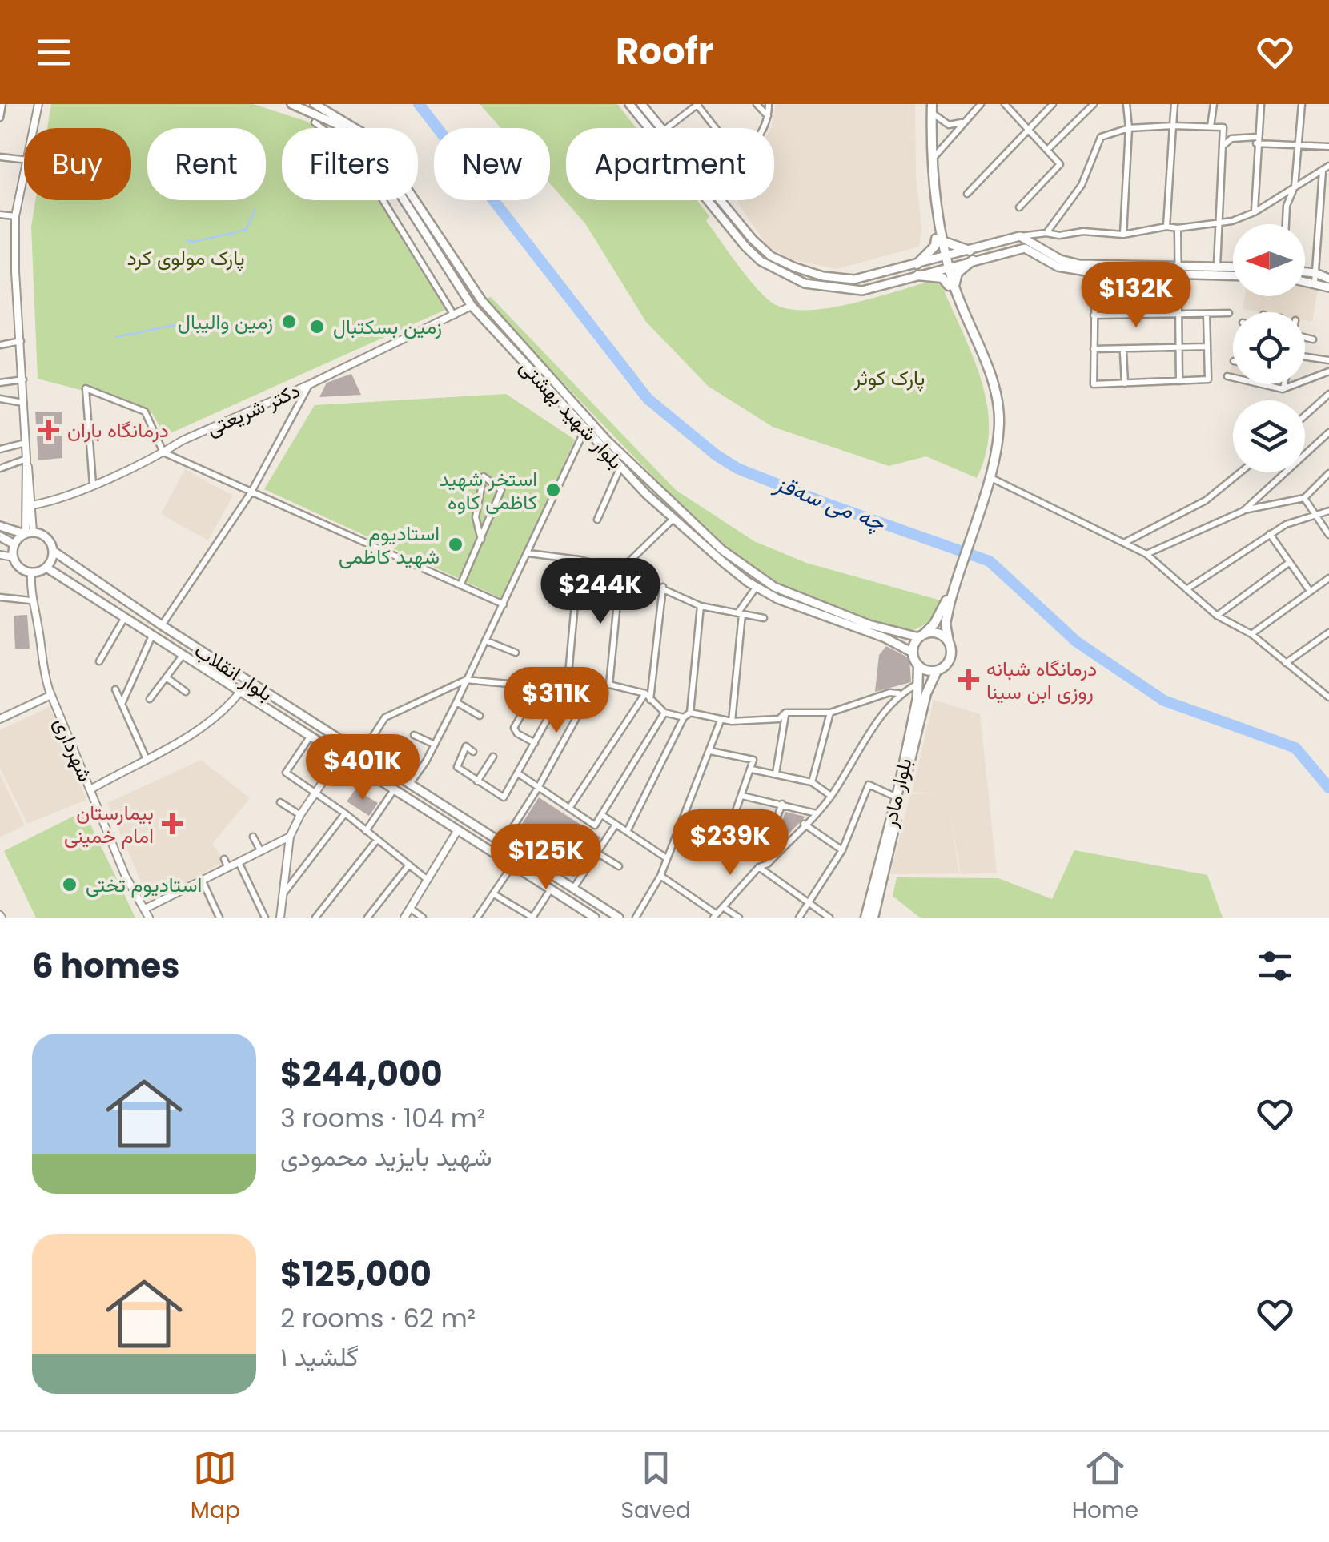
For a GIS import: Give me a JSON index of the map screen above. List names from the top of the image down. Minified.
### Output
{"streets":{"main road":["بلوار شهید بهشتی","بلوار انقلاب","بلوار مادر"],"street":["دکتر شریعتی","شهرداری"]},"crossings":[["دکتر شریعتی","بلوار شهید بهشتی"],["بلوار شهید بهشتی","بلوار مادر"],["بلوار انقلاب","شهرداری"]],"water":["چە می سەقز"],"parks":["پارک مولوی کرد","پارک کوثر"],"places":{"other":["زمین والیبال","زمین بسکتبال","استخر شهید کاظمی کاوه","استادیوم شهید کاظمی","استادیوم تختی"],"health":["درمانگاه باران","درمانگاه شبانه روزی ابن سینا","بیمارستان امام خمینی"]},"north":"left","page":{"header":"Roofr","chip":["Buy","Rent","Filters","New","Apartment"],"price":["$132K","$244K","$311K","$401K","$239K","$125K"],"heading":"6 homes","list":[{"name":"$244,000","note":"3 rooms · 104 m² · شهید بایزید محمودی"},{"name":"$125,000","note":"2 rooms · 62 m² · گلشید ۱"}],"tabs":["Map","Saved","Home"]}}
